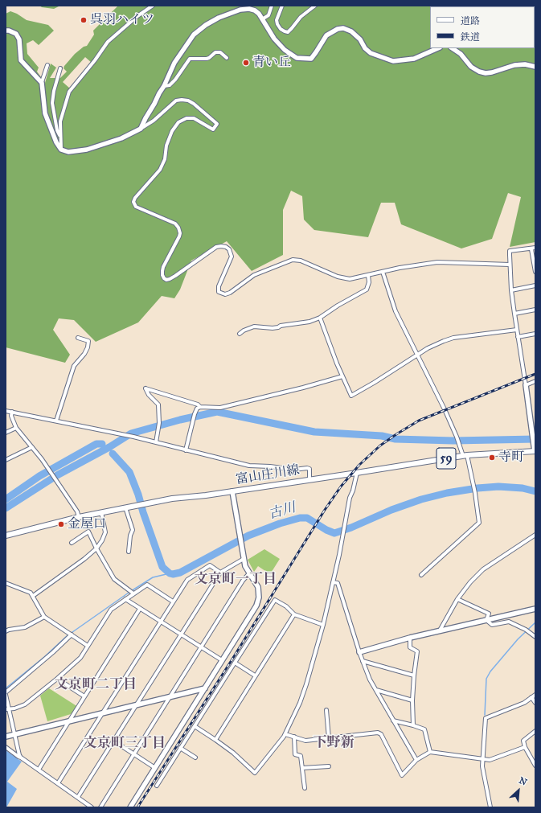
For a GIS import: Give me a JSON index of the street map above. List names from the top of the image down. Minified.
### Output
{"streets":{"main road":["59","富山庄川線"]},"districts":["文京町一丁目","文京町二丁目","下野新","文京町三丁目"],"water":["古川"],"places":["呉羽ハイツ","青い丘","寺町","金屋口"],"legend":["道路","鉄道"],"north":"top right"}
